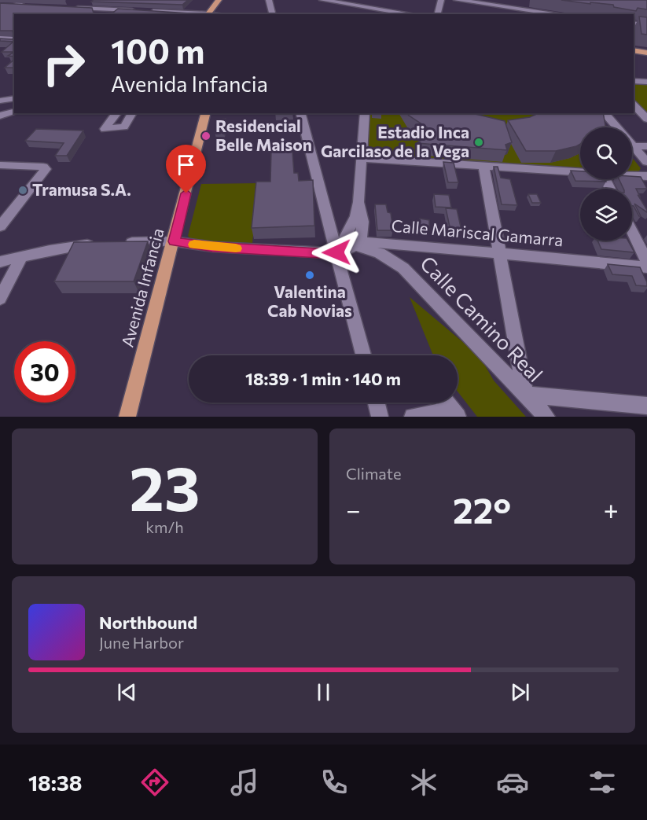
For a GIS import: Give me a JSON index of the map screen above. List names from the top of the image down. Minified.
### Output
{"streets":{"main road":["Avenida Infancia"],"street":["Calle Mariscal Gamarra","Calle Camino Real"]},"crossings":[["Calle Mariscal Gamarra","Calle Camino Real"]],"places":["Residencial Belle Maison","Estadio Inca Garcilaso de la Vega","Tramusa S.A.","Valentina Cab Novias"],"page":{"turn":["100 m","Avenida Infancia"],"limit":"30","trip":"18:39 · 1 min · 140 m","tile":[["23","km/h"],"Climate"],"heat":["−","22°","+"],"song":["Northbound","June Harbor"],"tabs":"18:38"}}
